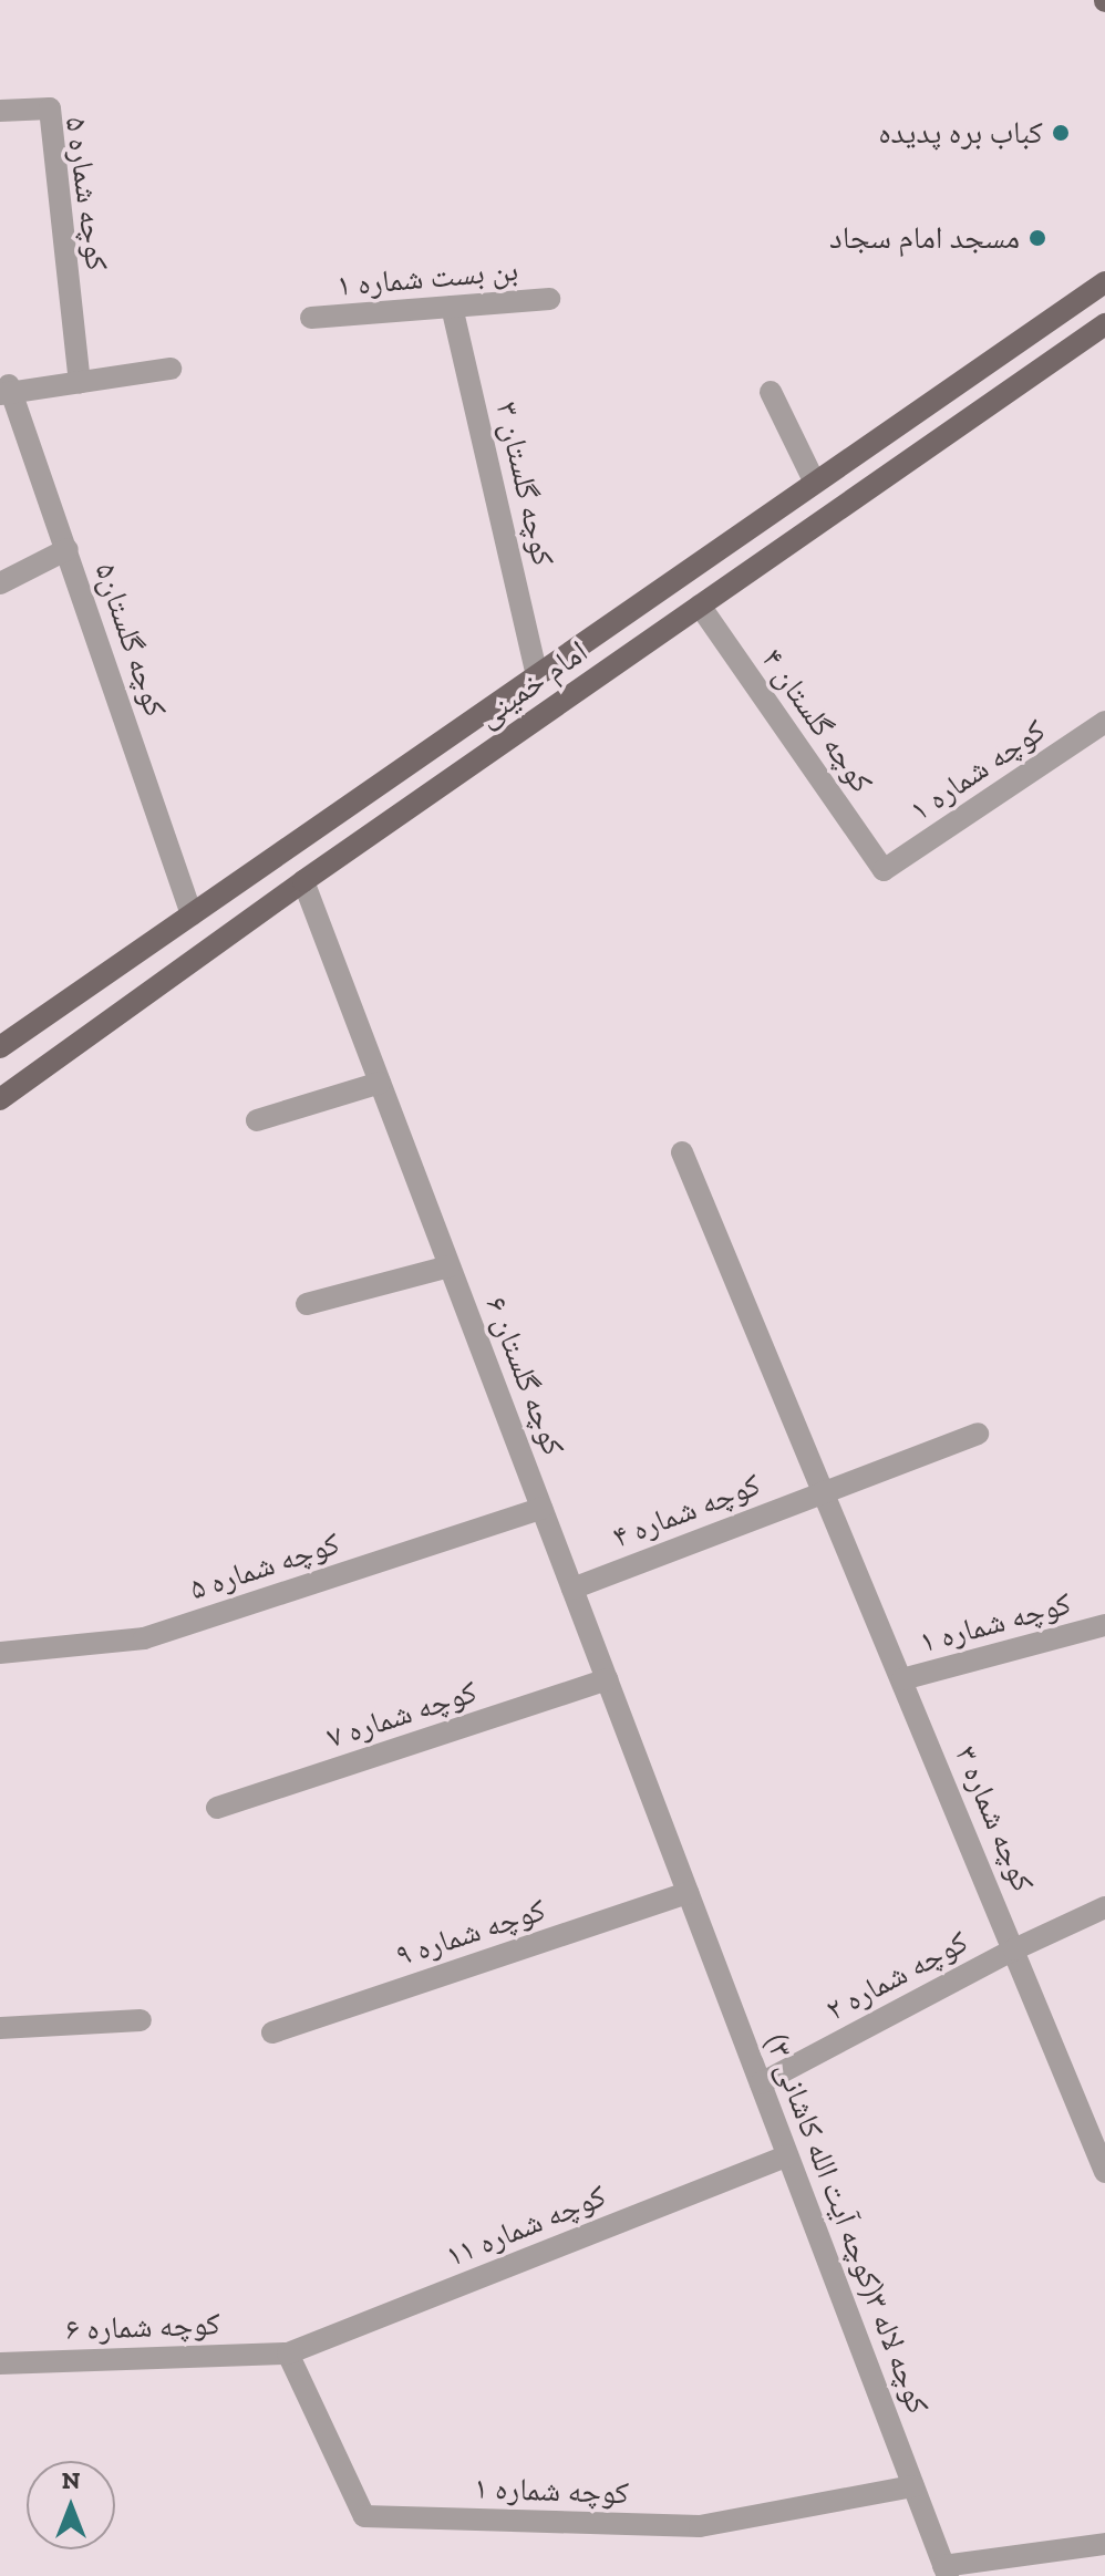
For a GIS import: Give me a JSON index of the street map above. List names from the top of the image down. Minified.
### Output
{"streets":{"main road":["امام خمینی"],"street":["کوچه شماره ۵","بن بست شماره ۱","کوچه گلستان ۳","کوچه گلستان۵","کوچه گلستان ۴","کوچه شماره ۱","کوچه گلستان ۶","کوچه شماره ۴","کوچه شماره ۷","کوچه شماره ۳","کوچه شماره ۹","کوچه شماره ۲","کوچه لاله ۳(کوچه آیت الله کاشانی ۳)","کوچه شماره ۱۱","کوچه شماره ۶"]},"crossings":[["کوچه شماره ۵","کوچه گلستان ۶"],["بن بست شماره ۱","کوچه گلستان ۳"],["کوچه گلستان ۳","امام خمینی"],["کوچه گلستان۵","امام خمینی"],["امام خمینی","کوچه گلستان ۴"],["امام خمینی","کوچه گلستان ۶"],["کوچه گلستان ۴","کوچه شماره ۱"],["کوچه شماره ۱","کوچه شماره ۳"],["کوچه شماره ۱","کوچه لاله ۳(کوچه آیت الله کاشانی ۳)"],["کوچه شماره ۱","کوچه شماره ۱۱"],["کوچه شماره ۱","کوچه شماره ۶"],["کوچه گلستان ۶","کوچه شماره ۴"],["کوچه گلستان ۶","کوچه شماره ۷"],["کوچه گلستان ۶","کوچه شماره ۹"],["کوچه گلستان ۶","کوچه لاله ۳(کوچه آیت الله کاشانی ۳)"],["کوچه شماره ۴","کوچه شماره ۳"],["کوچه شماره ۳","کوچه شماره ۲"],["کوچه شماره ۹","کوچه لاله ۳(کوچه آیت الله کاشانی ۳)"],["کوچه شماره ۲","کوچه لاله ۳(کوچه آیت الله کاشانی ۳)"],["کوچه لاله ۳(کوچه آیت الله کاشانی ۳)","کوچه شماره ۱۱"],["کوچه شماره ۱۱","کوچه شماره ۶"]],"places":["کباب بره پدیده","مسجد امام سجاد"],"north":"top"}
